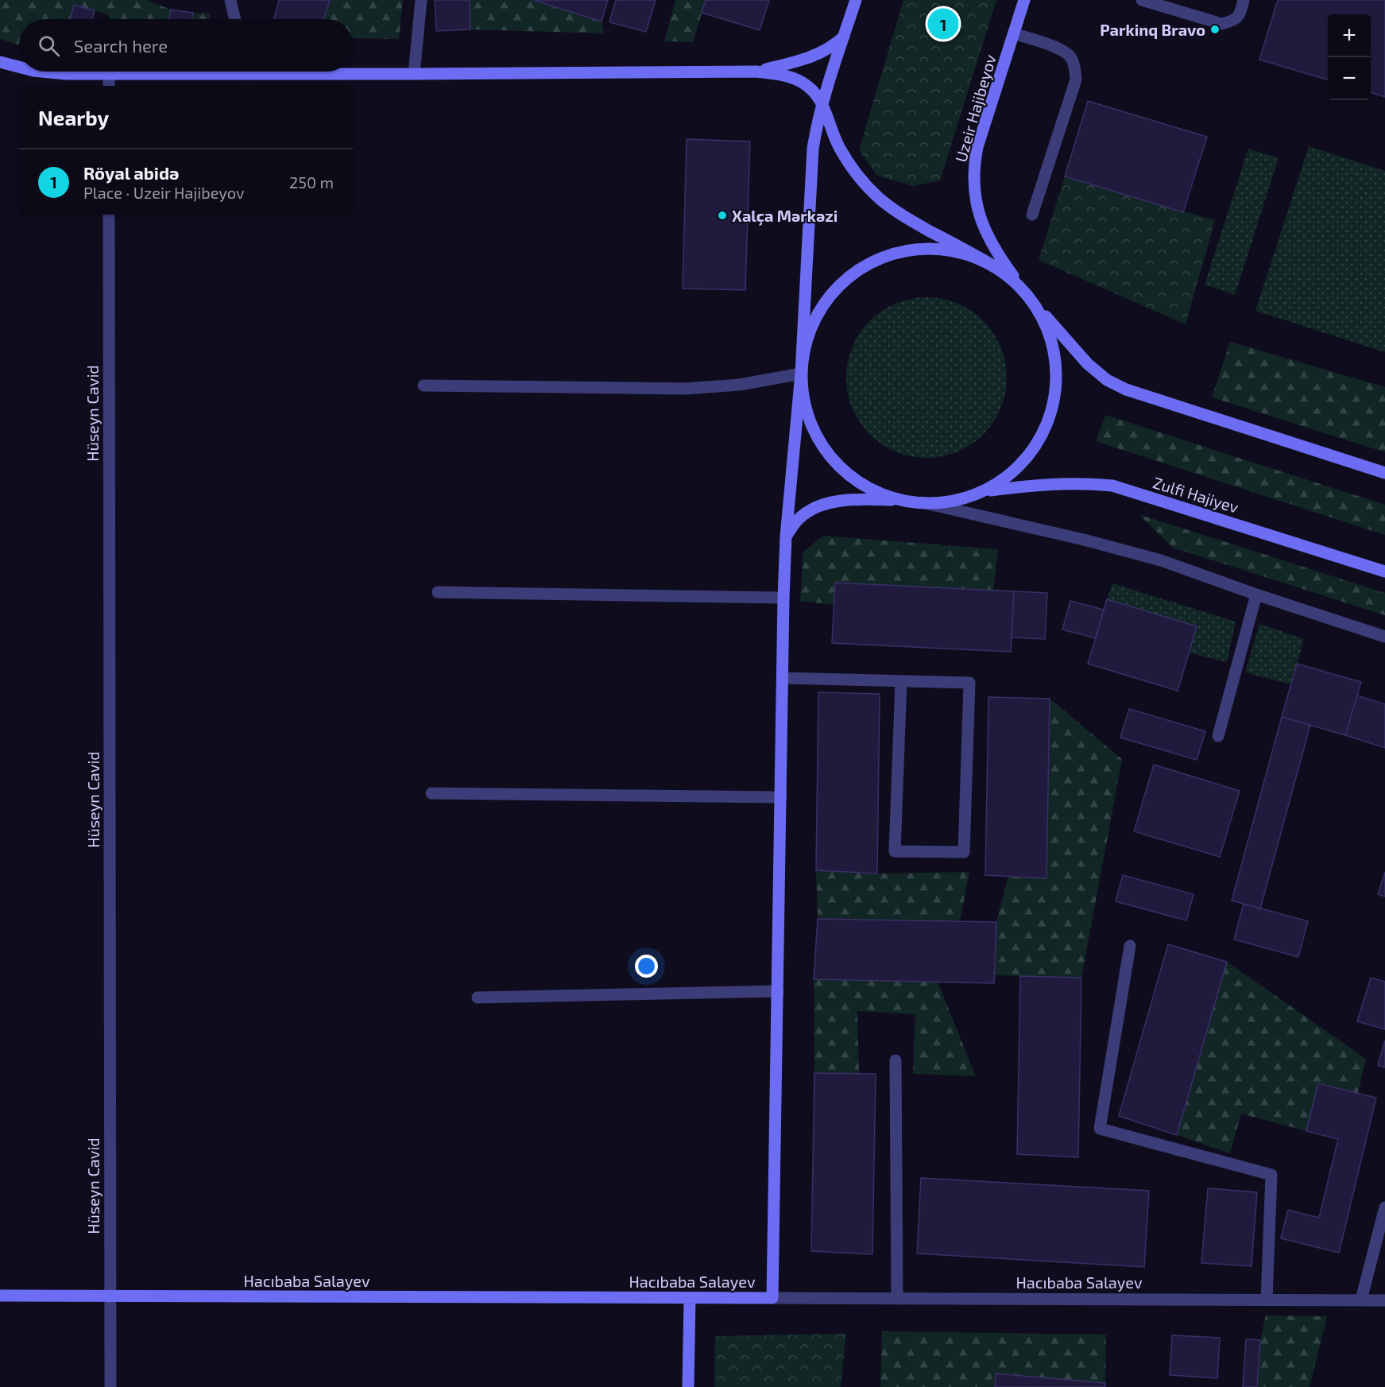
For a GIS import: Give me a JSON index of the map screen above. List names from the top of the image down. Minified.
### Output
{"streets":{"main road":["Uzeir Hajibeyov","Zulfi Hajiyev","Hacıbaba Salayev"],"street":["Hüseyn Cavid"]},"crossings":[["Hüseyn Cavid","Hacıbaba Salayev"]],"places":["Parkinq Bravo","Xalça Mərkəzi"],"page":{"pins":"1","map_buttons":["+","−"],"search":"Search here","heading":"Nearby","list":[{"mark":"1","name":"Röyal abidə","note":"Place · Uzeir Hajibeyov","value":"250 m"}]}}
